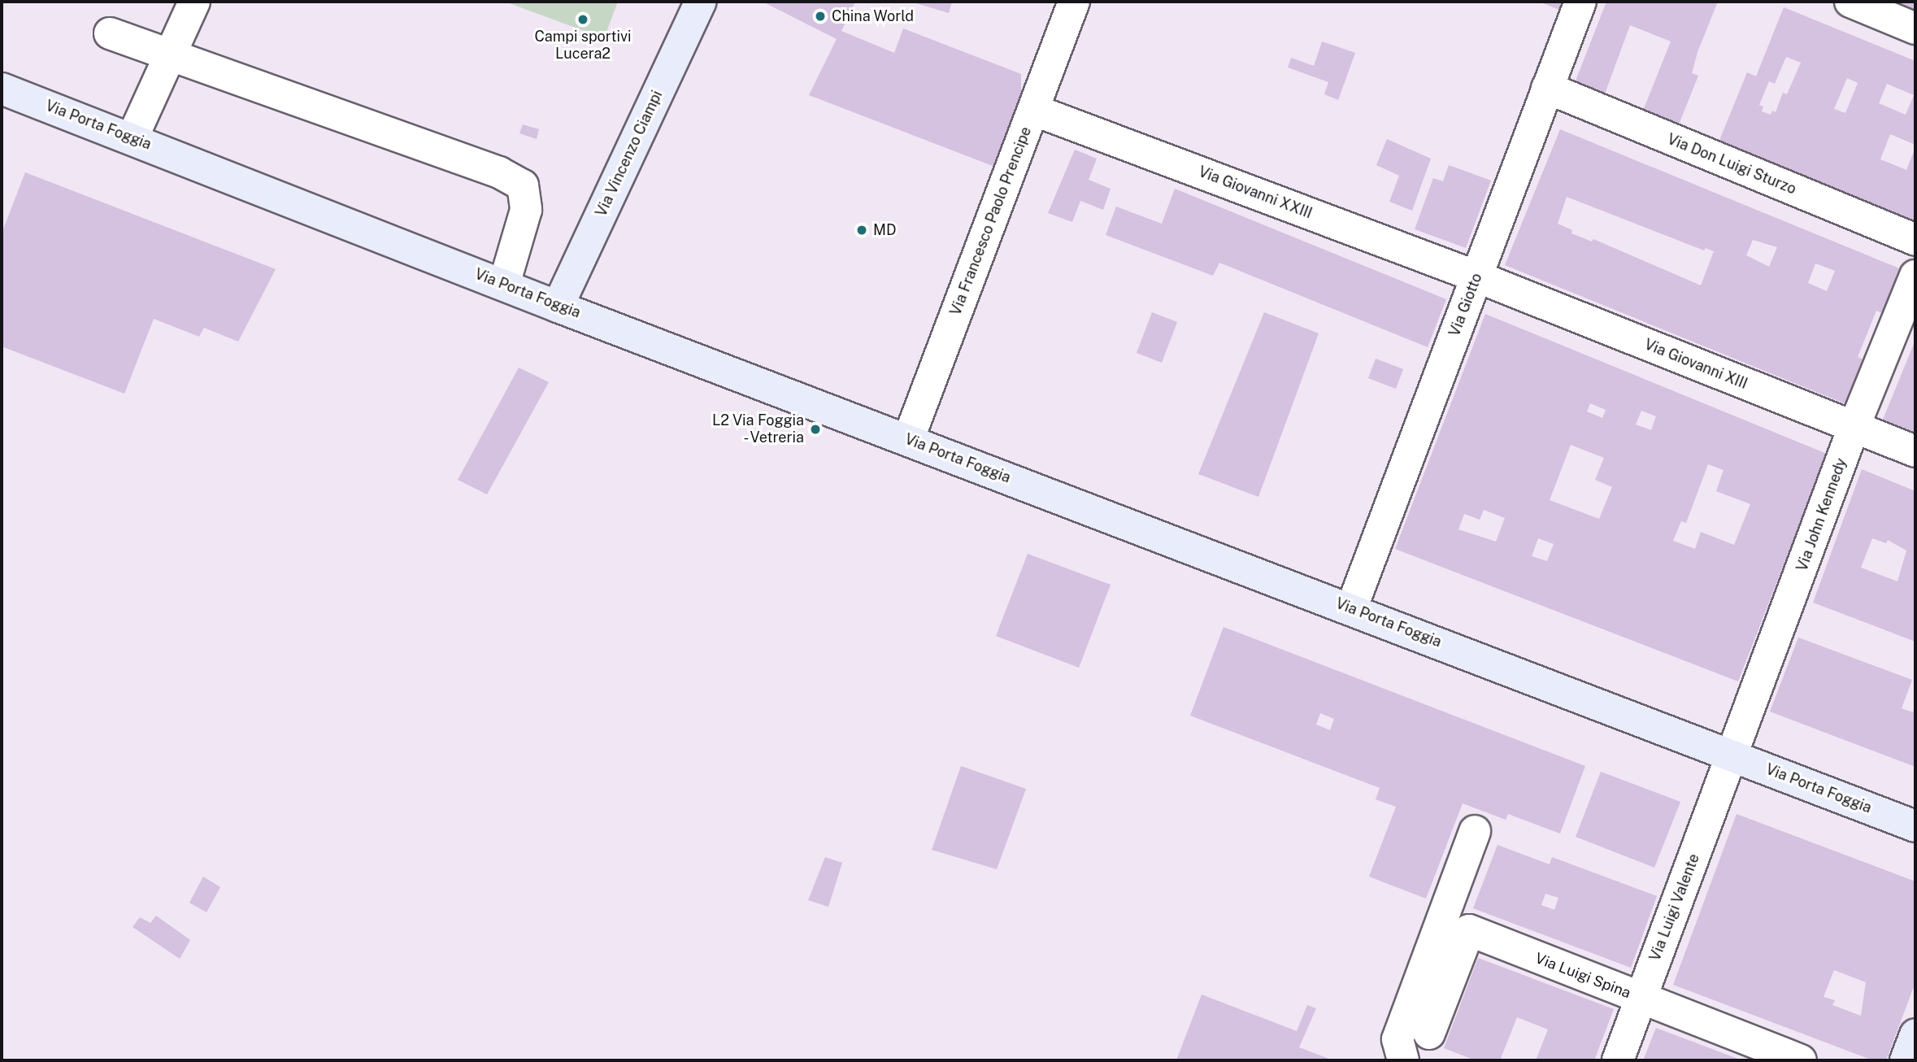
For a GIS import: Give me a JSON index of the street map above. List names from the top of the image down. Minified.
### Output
{"streets":{"main road":["Via Porta Foggia","Via Vincenzo Ciampi"],"street":["Via Don Luigi Sturzo","Via Giovanni XXIII","Via Francesco Paolo Prencipe","Via Giotto","Via Giovanni XIII","Via John Kennedy","Via Luigi Valente","Via Luigi Spina"]},"crossings":[["Via Porta Foggia","Via Vincenzo Ciampi"],["Via Porta Foggia","Via Francesco Paolo Prencipe"],["Via Porta Foggia","Via Giotto"],["Via Porta Foggia","Via John Kennedy"],["Via Porta Foggia","Via Luigi Valente"],["Via Don Luigi Sturzo","Via Giotto"],["Via Giovanni XXIII","Via Francesco Paolo Prencipe"],["Via Giovanni XXIII","Via Giotto"],["Via Giovanni XXIII","Via Giovanni XIII"],["Via Giotto","Via Giovanni XIII"],["Via Giovanni XIII","Via John Kennedy"],["Via John Kennedy","Via Luigi Valente"],["Via Luigi Valente","Via Luigi Spina"]],"places":["China World","Campi sportivi Lucera2","MD","L2 Via Foggia - Vetreria"]}
